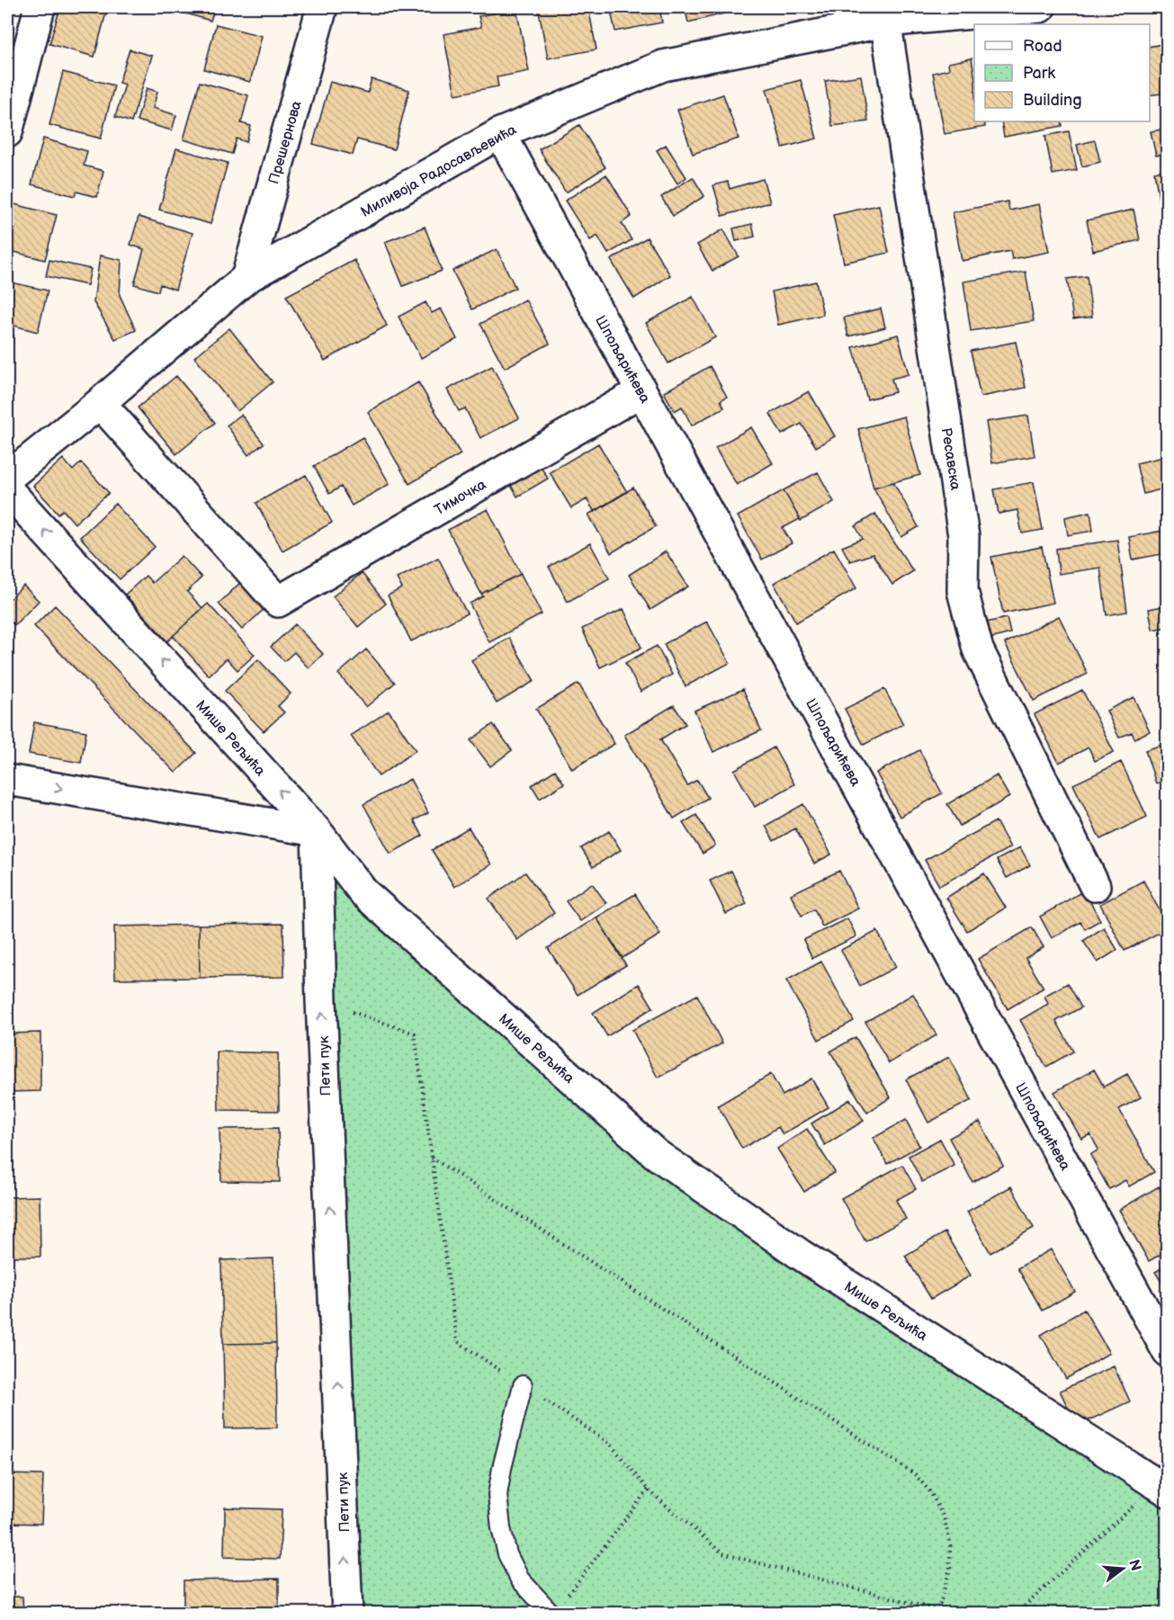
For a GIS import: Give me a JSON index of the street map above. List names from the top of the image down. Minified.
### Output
{"streets":{"street":["Прешернова","Миливоја Радосављевића","Шпољарићева","Ресавска","Тимочка","Мише Рељића","Пети пук"]},"crossings":[["Прешернова","Миливоја Радосављевића"],["Миливоја Радосављевића","Шпољарићева"],["Миливоја Радосављевића","Ресавска"],["Миливоја Радосављевића","Тимочка"],["Шпољарићева","Тимочка"],["Мише Рељића","Пети пук"]],"one_way":["Пети пук"],"legend":["Road","Park","Building"],"north":"right"}
